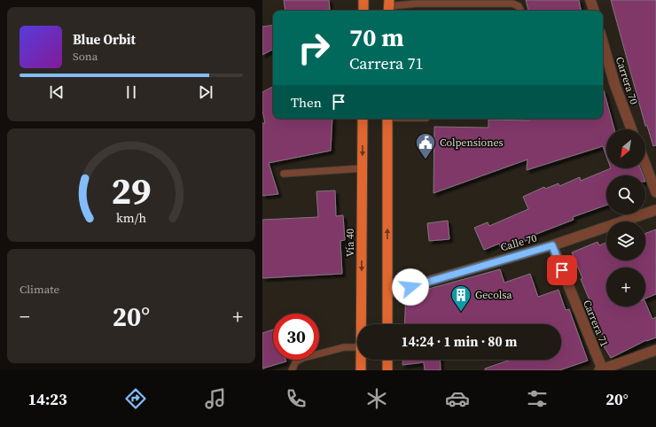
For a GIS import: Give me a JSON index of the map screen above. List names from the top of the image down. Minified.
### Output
{"streets":{"highway":["Vía 40"],"street":["Carrera 70","Calle 70","Carrera 71"]},"crossings":[["Calle 70","Carrera 71"]],"places":{"public building":["Colpensiones"],"building":["Gecolsa"]},"north":"bottom left","page":{"turn":["70 m","Carrera 71"],"song":["Blue Orbit","Sona"],"then":"Then","map_buttons":"+","tile":"Climate","heat":["−","20°","+"],"limit":"30","trip":"14:24 · 1 min · 80 m","tabs":["14:23","20°"],"gauge":["29","km/h"]}}
